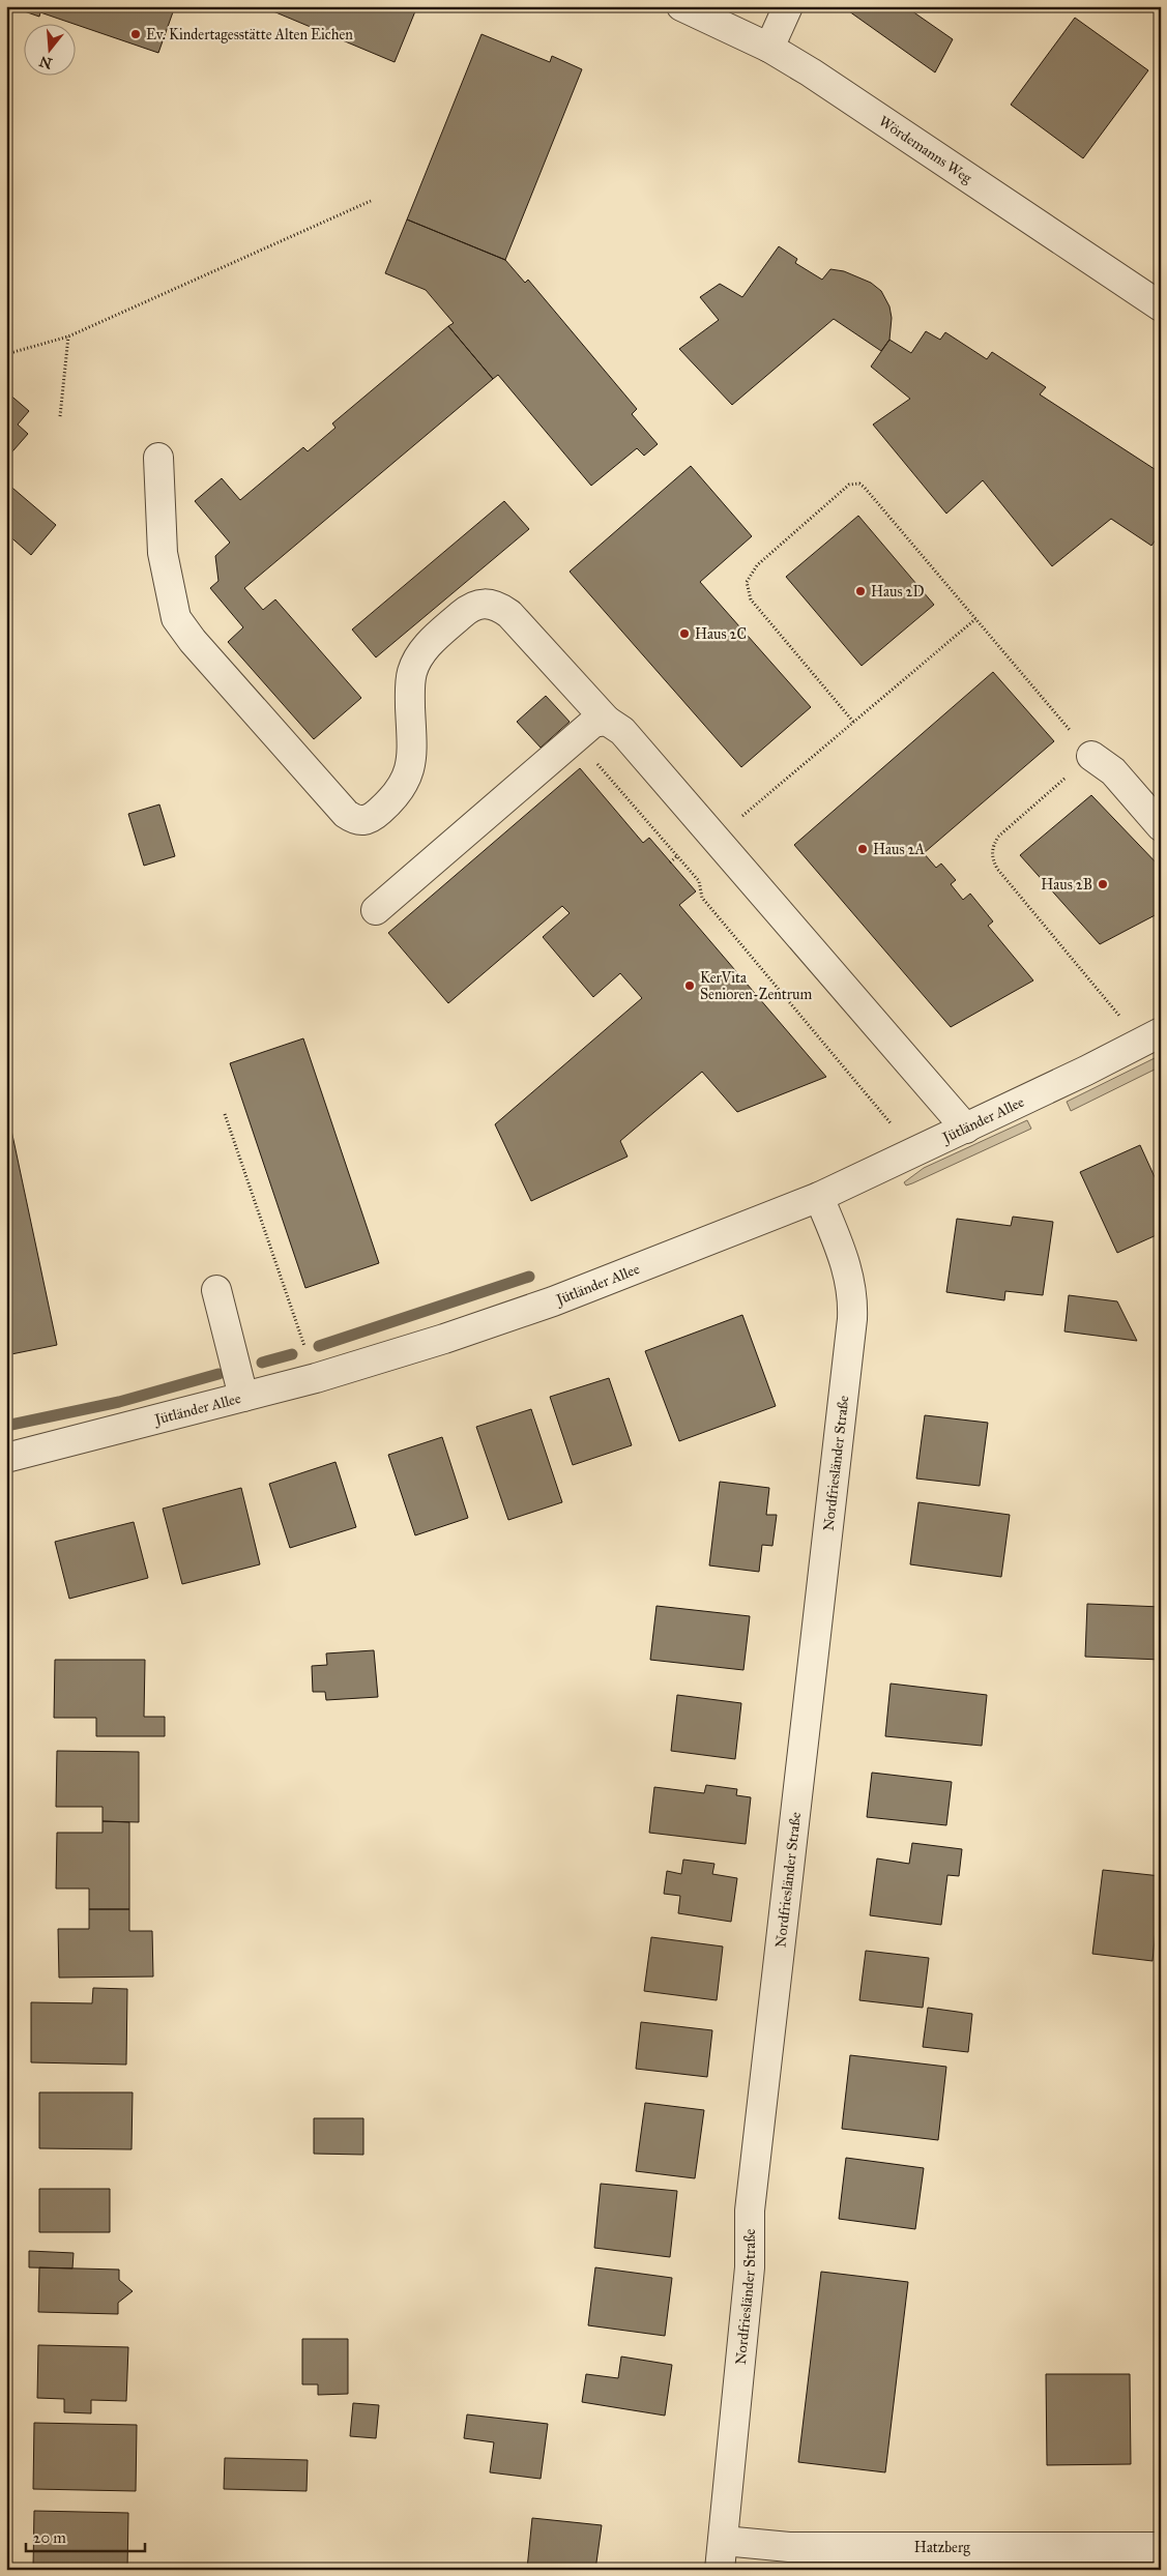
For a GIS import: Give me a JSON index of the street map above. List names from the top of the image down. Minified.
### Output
{"streets":{"street":["Wördemanns Weg","Jütländer Allee","Nordfriesländer Straße","Hatzberg"]},"crossings":[["Jütländer Allee","Nordfriesländer Straße"],["Nordfriesländer Straße","Hatzberg"]],"places":["Ev. Kindertagesstätte Alten Eichen","Haus 2D","Haus 2C","Haus 2A","Haus 2B","KerVita Senioren-Zentrum"],"scale_bar":"20 m","north":"bottom"}
